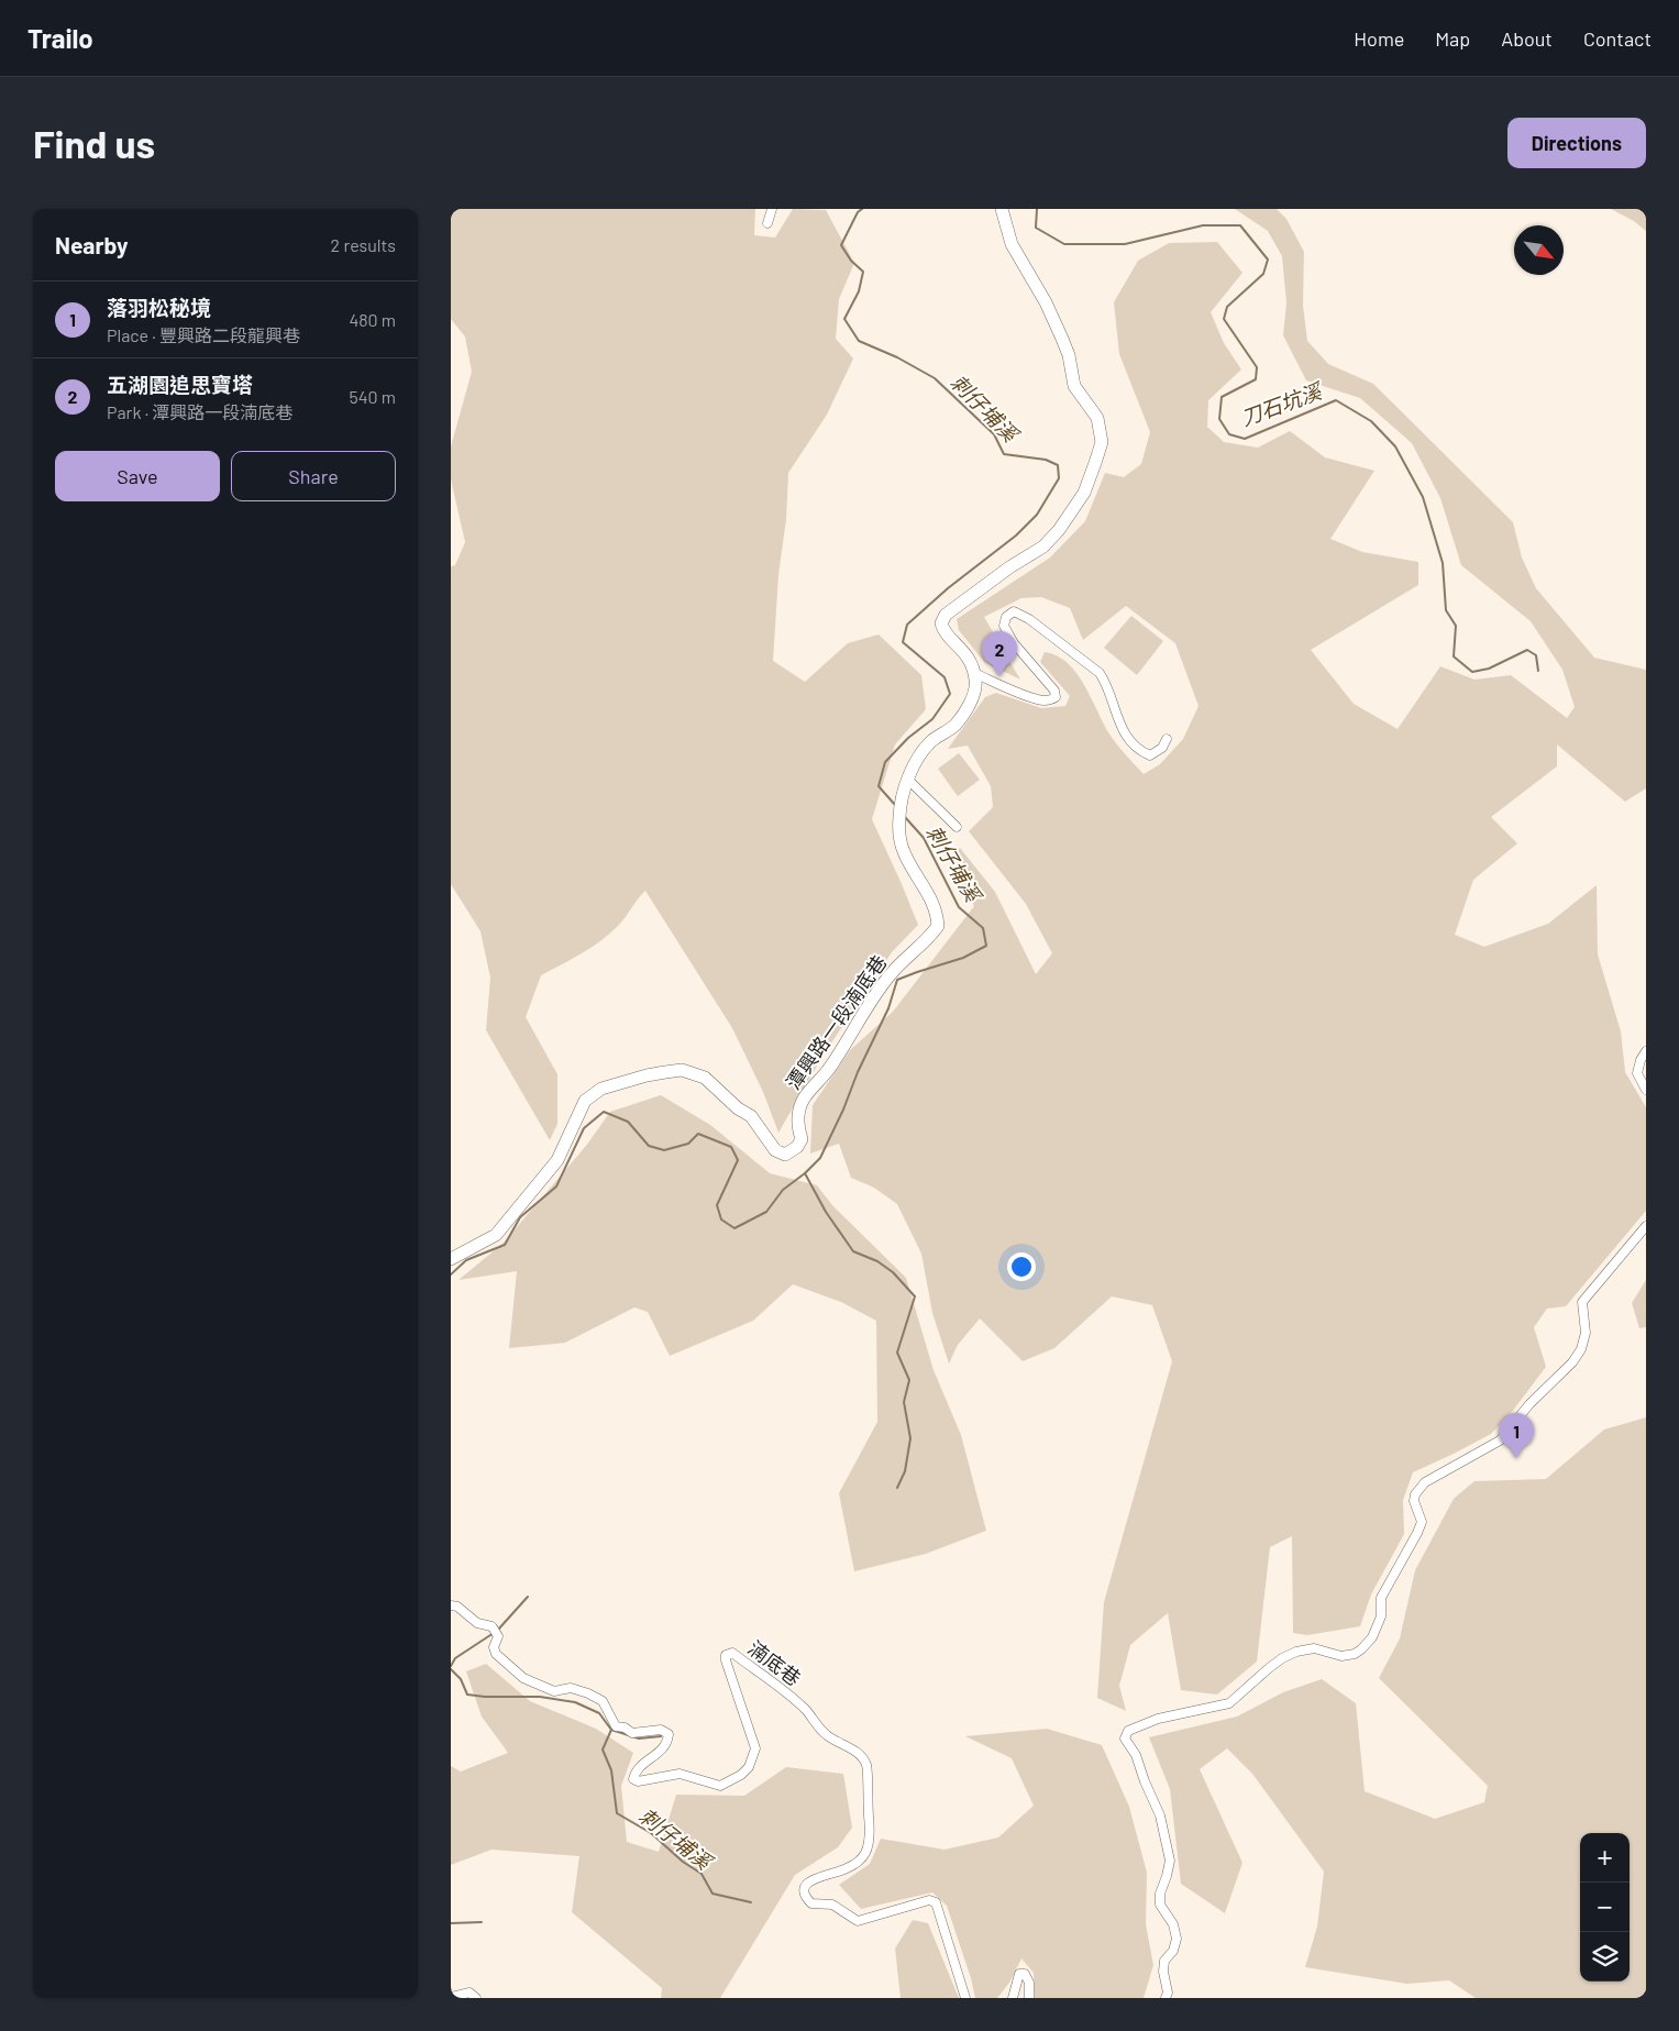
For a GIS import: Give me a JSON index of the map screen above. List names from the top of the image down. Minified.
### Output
{"streets":{"street":["潭興路一段湳底巷","湳底巷"]},"water":["刀石坑溪","刺仔埔溪"],"north":"bottom right","page":{"header":"Trailo","nav":["Home","Map","About","Contact"],"buttons":["Directions",["Save","Share"]],"title":"Find us","heading":["Nearby","2 results"],"list":[{"mark":"1","name":"落羽松秘境","note":"Place · 豐興路二段龍興巷","value":"480 m"},{"mark":"2","name":"五湖園追思寶塔","note":"Park · 潭興路一段湳底巷","value":"540 m"}],"pins":["2","1"],"map_buttons":["+","−"]}}
